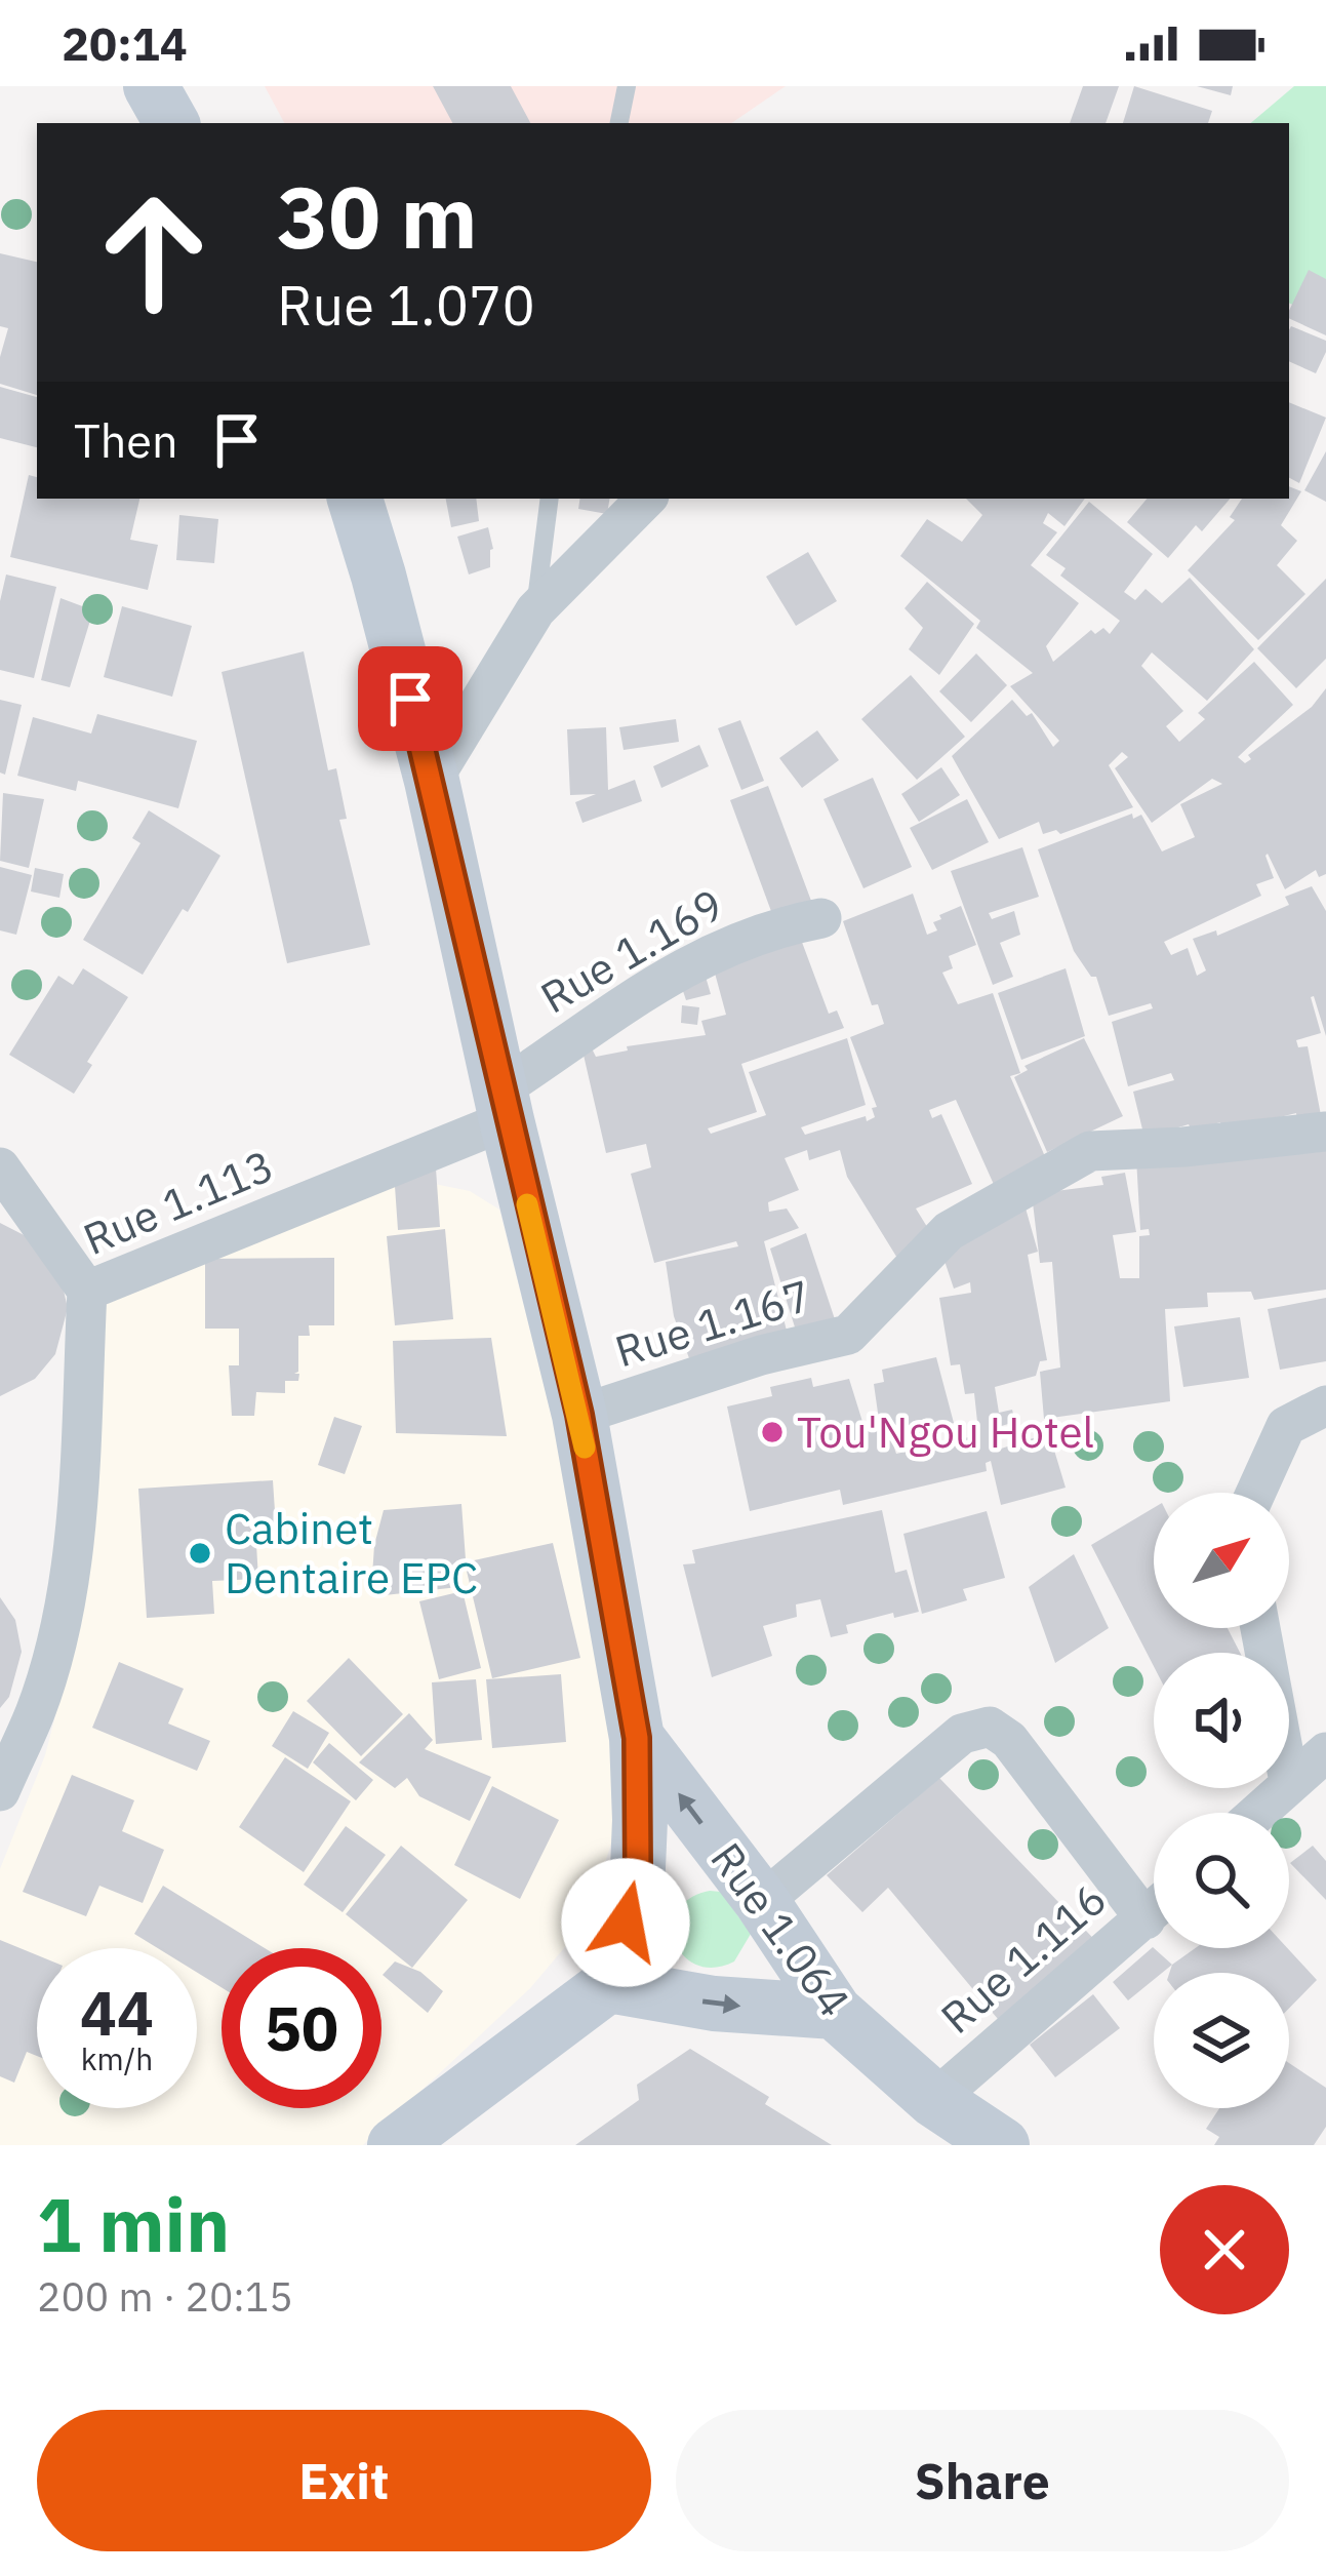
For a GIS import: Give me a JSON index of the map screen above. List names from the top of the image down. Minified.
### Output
{"streets":{"main road":["Rue 1.064"],"street":["Rue 1.169","Rue 1.113","Rue 1.167","Rue 1.116"]},"crossings":[["Rue 1.169","Rue 1.113"],["Rue 1.064","Rue 1.116"]],"one_way":["Rue 1.064"],"places":["Tou'Ngou Hotel","Cabinet Dentaire EPC"],"north":"top right","page":{"status":"20:14","turn":["30 m","Rue 1.070"],"then":"Then","speed":"44 km/h","limit":"50","heading":["1 min","200 m · 20:15"],"buttons":["Exit","Share"]}}
